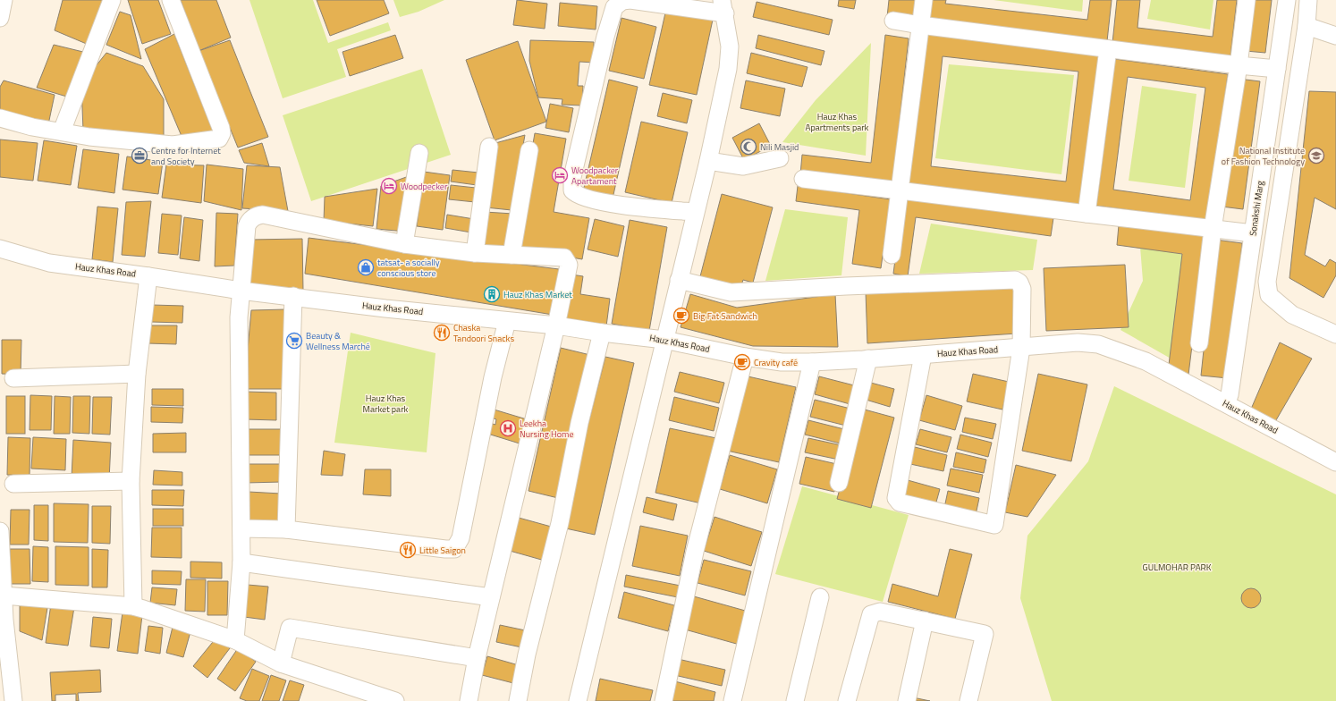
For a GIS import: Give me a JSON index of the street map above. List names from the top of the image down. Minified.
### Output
{"streets":{"street":["Sonakshi Marg","Hauz Khas Road"]},"parks":["Hauz Khas Apartments park","Hauz Khas Market park","GULMOHAR PARK"],"places":{"mosque":["Nili Masjid"],"office":["Centre for Internet and Society"],"school or university":["National Institute of Fashion Technology"],"hotel":["Woodpacker Apartament","Woodpecker"],"shop":["tatsat- a socially conscious store"],"building":["Hauz Khas Market"],"cafe":["Big Fat Sandwich","Cravity café"],"restaurant":["Chaska Tandoori Snacks","Little Saigon"],"supermarket":["Beauty & Wellness Marché"],"hospital":["Leekha Nursing Home"]}}
